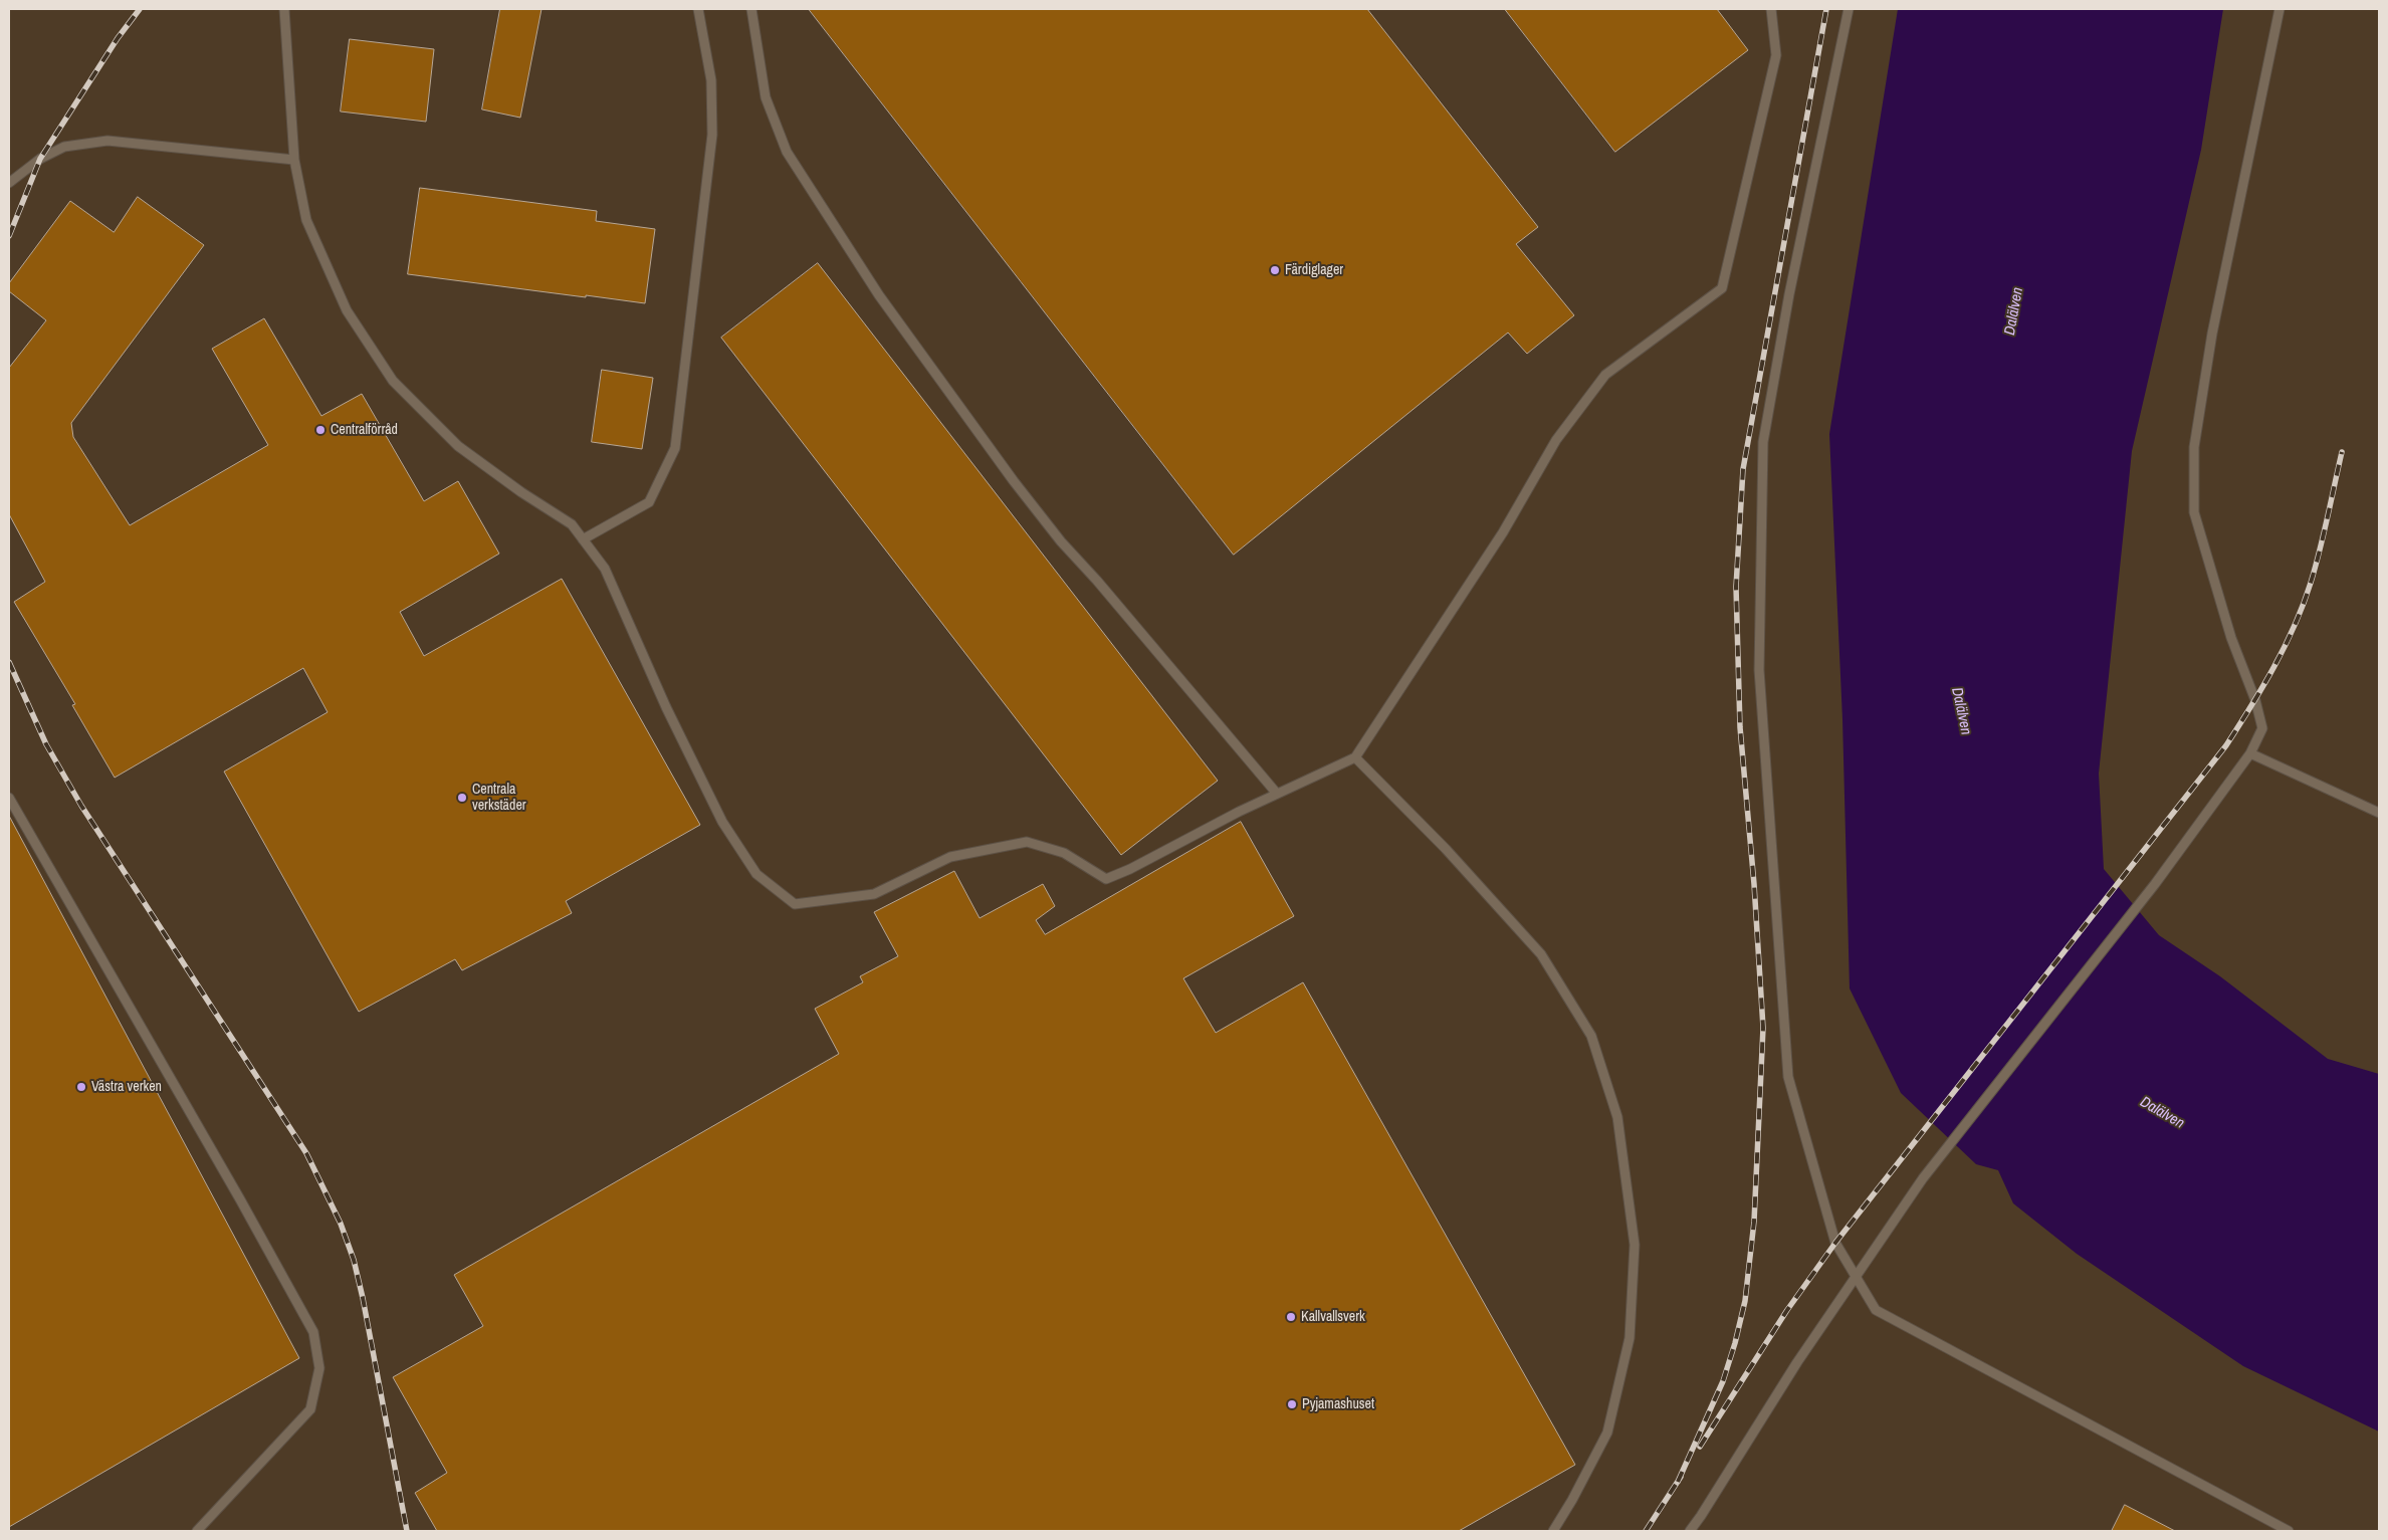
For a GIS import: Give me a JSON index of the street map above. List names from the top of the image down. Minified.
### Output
{"water":["Dalälven"],"places":["Färdiglager","Centralförråd","Centrala verkstäder","Västra verken","Kallvallsverk","Pyjamashuset"]}
